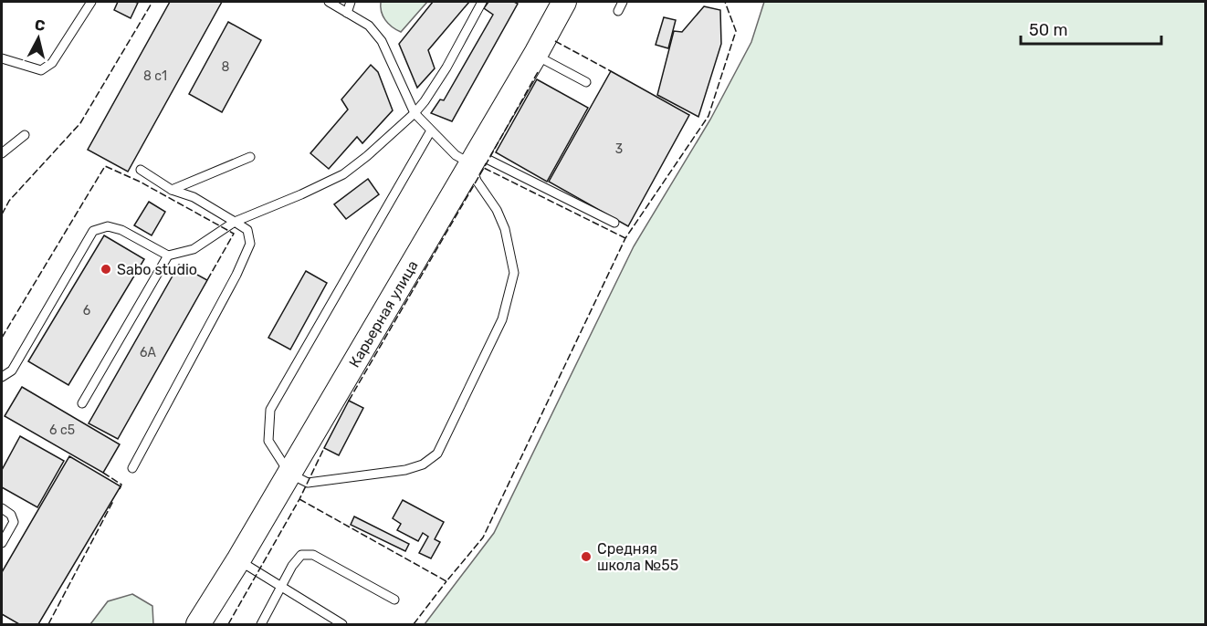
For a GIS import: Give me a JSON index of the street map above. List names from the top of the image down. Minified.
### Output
{"streets":{"street":["Карьерная улица"]},"places":["Sabo studio","Средняя школа №55"],"house_numbers":["8","8 с1","3","6","6А","6 с5"],"scale_bar":"50 m","north":"top"}
